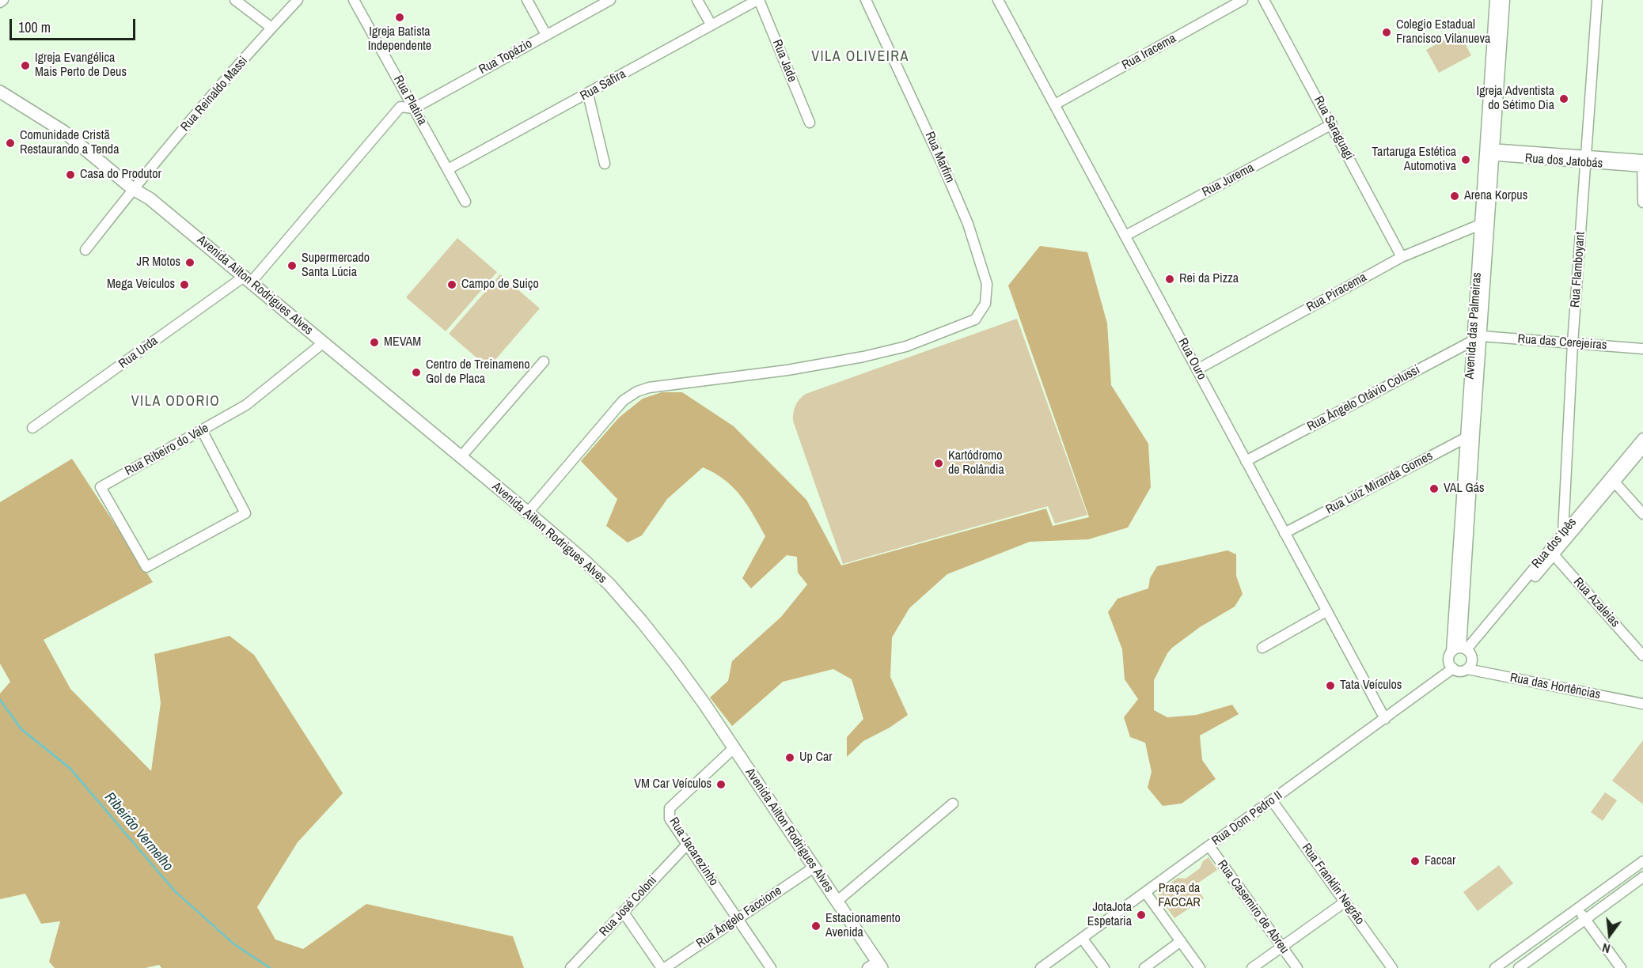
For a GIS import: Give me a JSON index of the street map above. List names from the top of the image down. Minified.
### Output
{"streets":{"main road":["Avenida Ailton Rodrigues Alves"],"street":["Rua Iracema","Rua Topázio","Rua Jade","Rua Safira","Rua Reinaldo Massi","Rua Platina","Rua Saraguagi","Rua Marfim","Rua dos Jatobás","Rua Jurema","Rua Flamboyant","Rua Piracema","Avenida das Palmeiras","Rua das Cerejeiras","Rua Urda","Rua Ouro","Rua Ângelo Otávio Colussi","Rua Ribeiro do Vale","Rua Luíz Miranda Gomes","Rua dos Ipês","Rua Azaleias","Rua das Hortências","Rua Dom Pedro II","Rua Jacarezinho","Rua Franklin Negrão","Rua José Coloni","Rua Casemiro de Abreu","Rua Ângelo Faccione"]},"crossings":[["Rua Iracema","Rua Ouro"],["Rua Topázio","Rua Platina"],["Rua Jade","Rua Safira"],["Rua Safira","Rua Platina"],["Rua Reinaldo Massi","Avenida Ailton Rodrigues Alves"],["Rua Saraguagi","Rua Jurema"],["Rua Saraguagi","Rua Piracema"],["Rua Marfim","Avenida Ailton Rodrigues Alves"],["Rua dos Jatobás","Rua Flamboyant"],["Rua dos Jatobás","Avenida das Palmeiras"],["Rua Jurema","Rua Ouro"],["Rua Flamboyant","Rua das Cerejeiras"],["Rua Flamboyant","Rua dos Ipês"],["Avenida Ailton Rodrigues Alves","Rua Urda"],["Avenida Ailton Rodrigues Alves","Rua Ribeiro do Vale"],["Avenida Ailton Rodrigues Alves","Rua Jacarezinho"],["Avenida Ailton Rodrigues Alves","Rua Ângelo Faccione"],["Rua Piracema","Avenida das Palmeiras"],["Rua Piracema","Rua Ouro"],["Avenida das Palmeiras","Rua das Cerejeiras"],["Avenida das Palmeiras","Rua Ângelo Otávio Colussi"],["Avenida das Palmeiras","Rua Luíz Miranda Gomes"],["Avenida das Palmeiras","Rua dos Ipês"],["Avenida das Palmeiras","Rua das Hortências"],["Avenida das Palmeiras","Rua Dom Pedro II"],["Rua das Cerejeiras","Rua Ângelo Otávio Colussi"],["Rua Ouro","Rua Ângelo Otávio Colussi"],["Rua Ouro","Rua Luíz Miranda Gomes"],["Rua Ouro","Rua Dom Pedro II"],["Rua dos Ipês","Rua Azaleias"],["Rua dos Ipês","Rua das Hortências"],["Rua dos Ipês","Rua Dom Pedro II"],["Rua das Hortências","Rua Dom Pedro II"],["Rua Dom Pedro II","Rua Franklin Negrão"],["Rua Dom Pedro II","Rua Casemiro de Abreu"],["Rua Jacarezinho","Rua José Coloni"],["Rua Jacarezinho","Rua Ângelo Faccione"]],"districts":["VILA OLIVEIRA","VILA ODORIO"],"water":["Ribeirão Vermelho"],"parks":["Praça da FACCAR"],"places":["Igreja Batista Independente","Colegio Estadual Francisco Vilanueva","Igreja Evangélica Mais Perto de Deus","Igreja Adventista do Sétimo Dia","Comunidade Cristã Restaurando a Tenda","Tartaruga Estética Automotiva","Casa do Produtor","Arena Korpus","JR Motos","Supermercado Santa Lúcia","Rei da Pizza","Mega Veículos","Campo de Suiço","MEVAM","Centro de Treinameno Gol de Placa","Kartódromo de Rolândia","VAL Gás","Tata Veículos","Up Car","VM Car Veículos","Faccar","JotaJota Espetaria","Estacionamento Avenida"],"scale_bar":"100 m","north":"bottom"}
